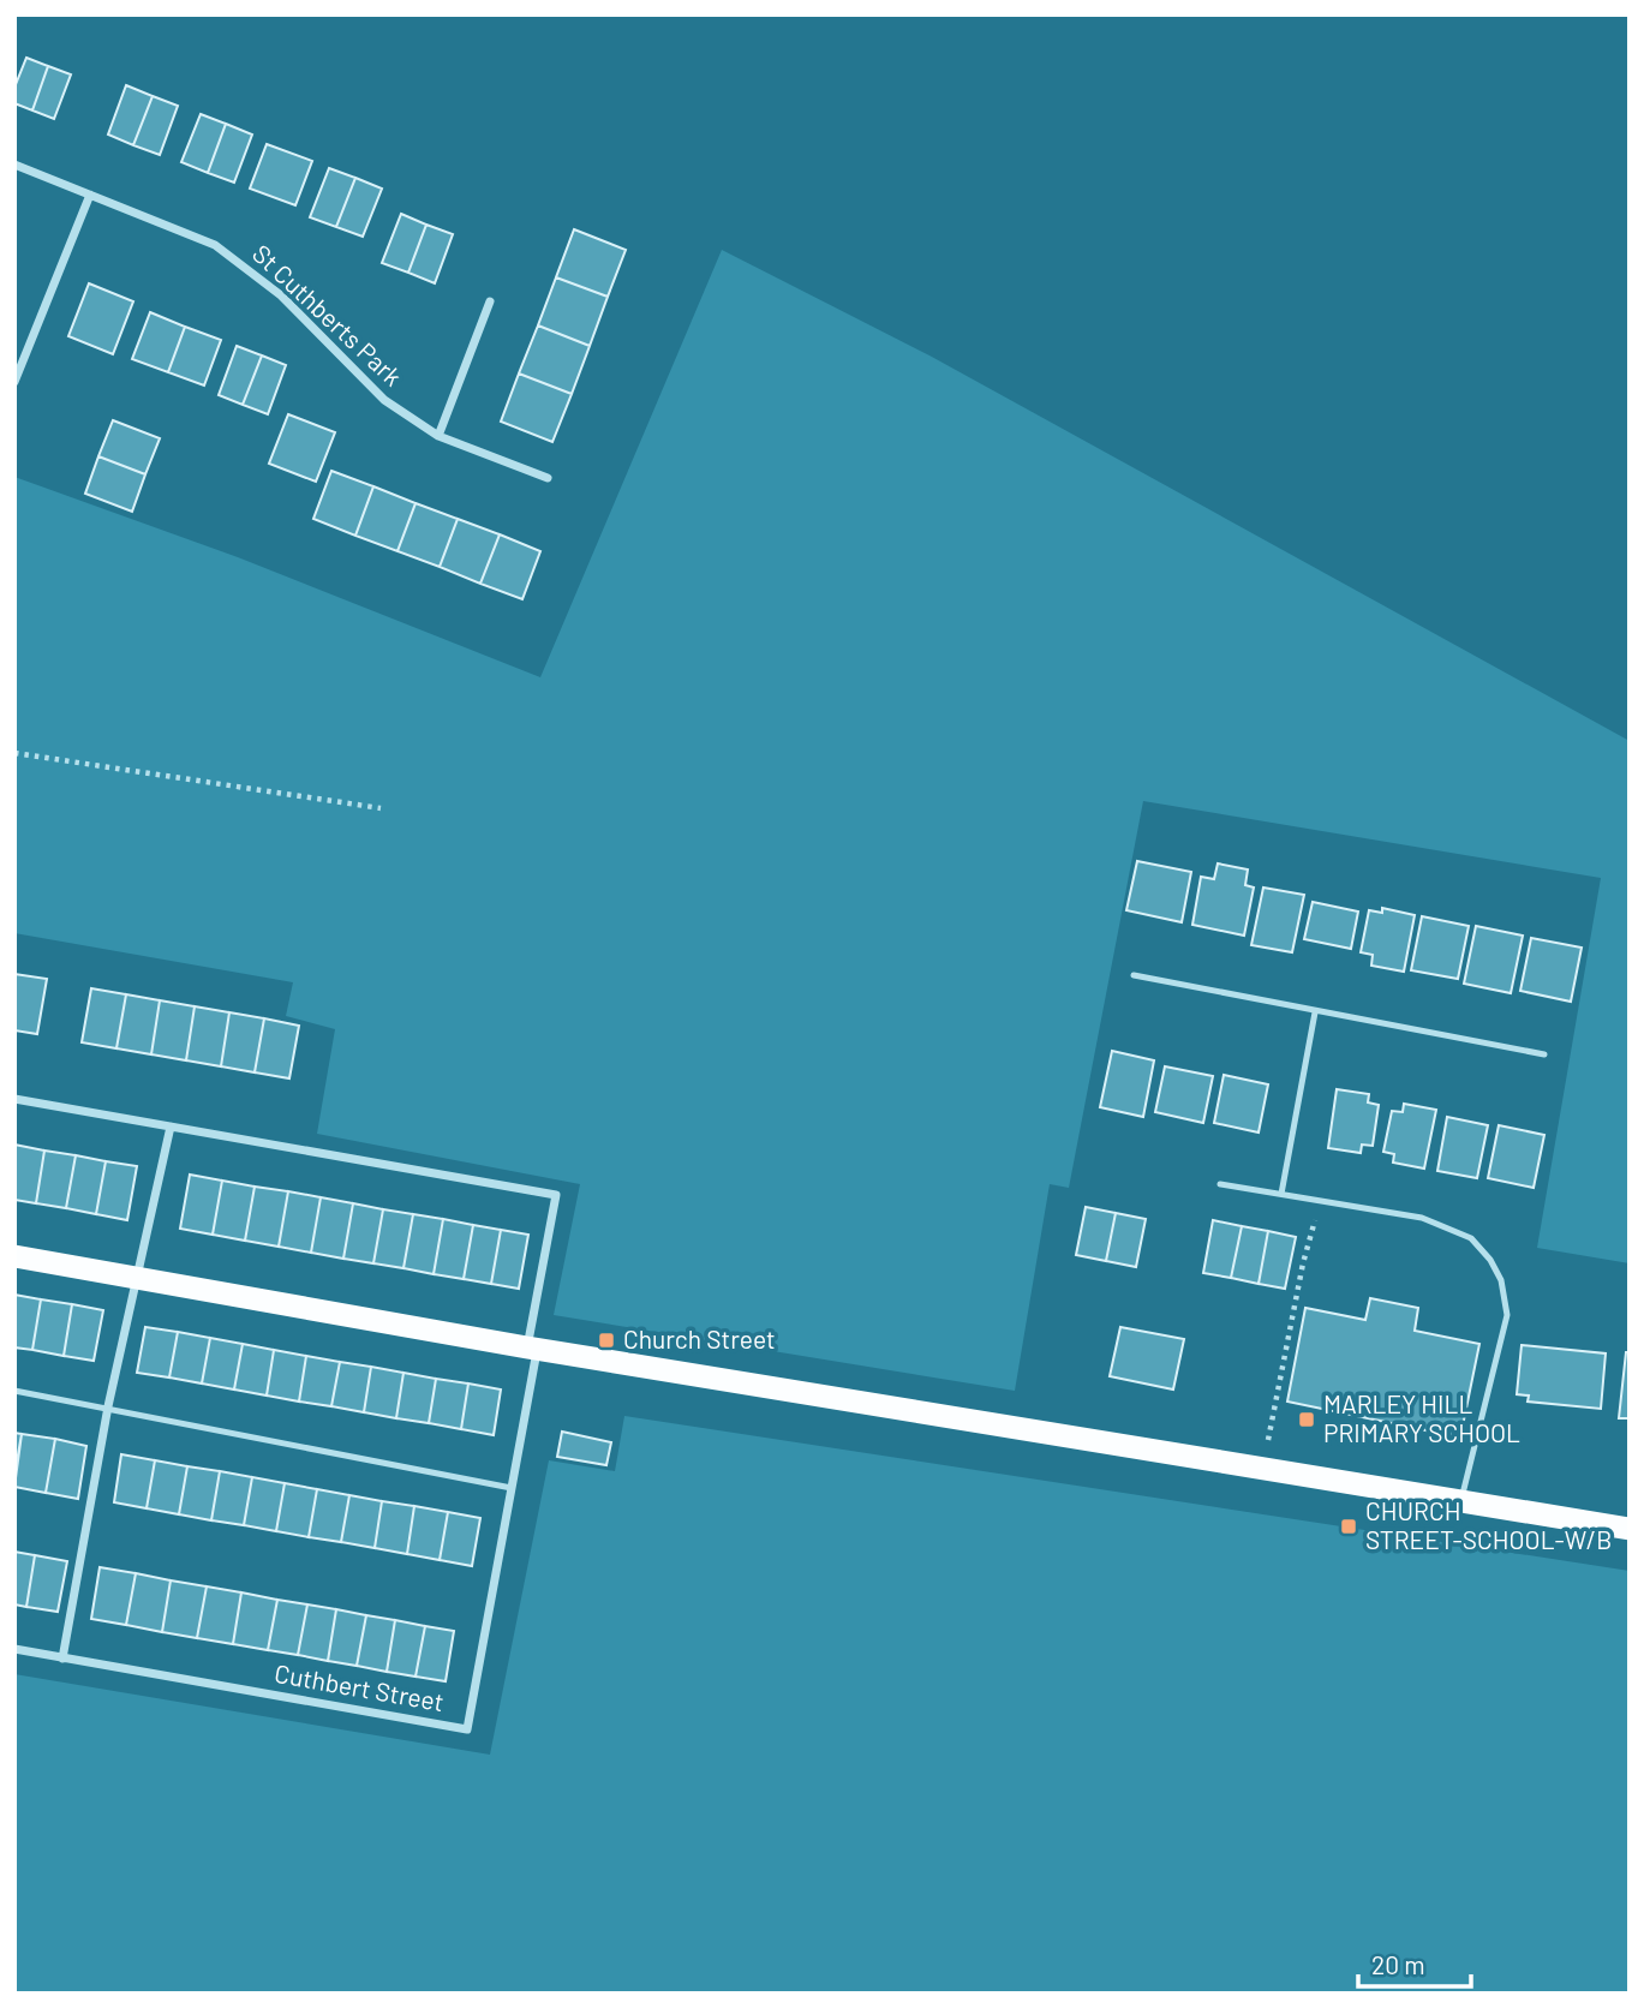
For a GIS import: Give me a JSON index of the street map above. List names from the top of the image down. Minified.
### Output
{"streets":{"street":["St Cuthberts Park","Cuthbert Street"]},"places":{"transit":["Church Street","MARLEY HILL PRIMARY SCHOOL","CHURCH STREET-SCHOOL-W/B"]},"scale_bar":"20 m"}
